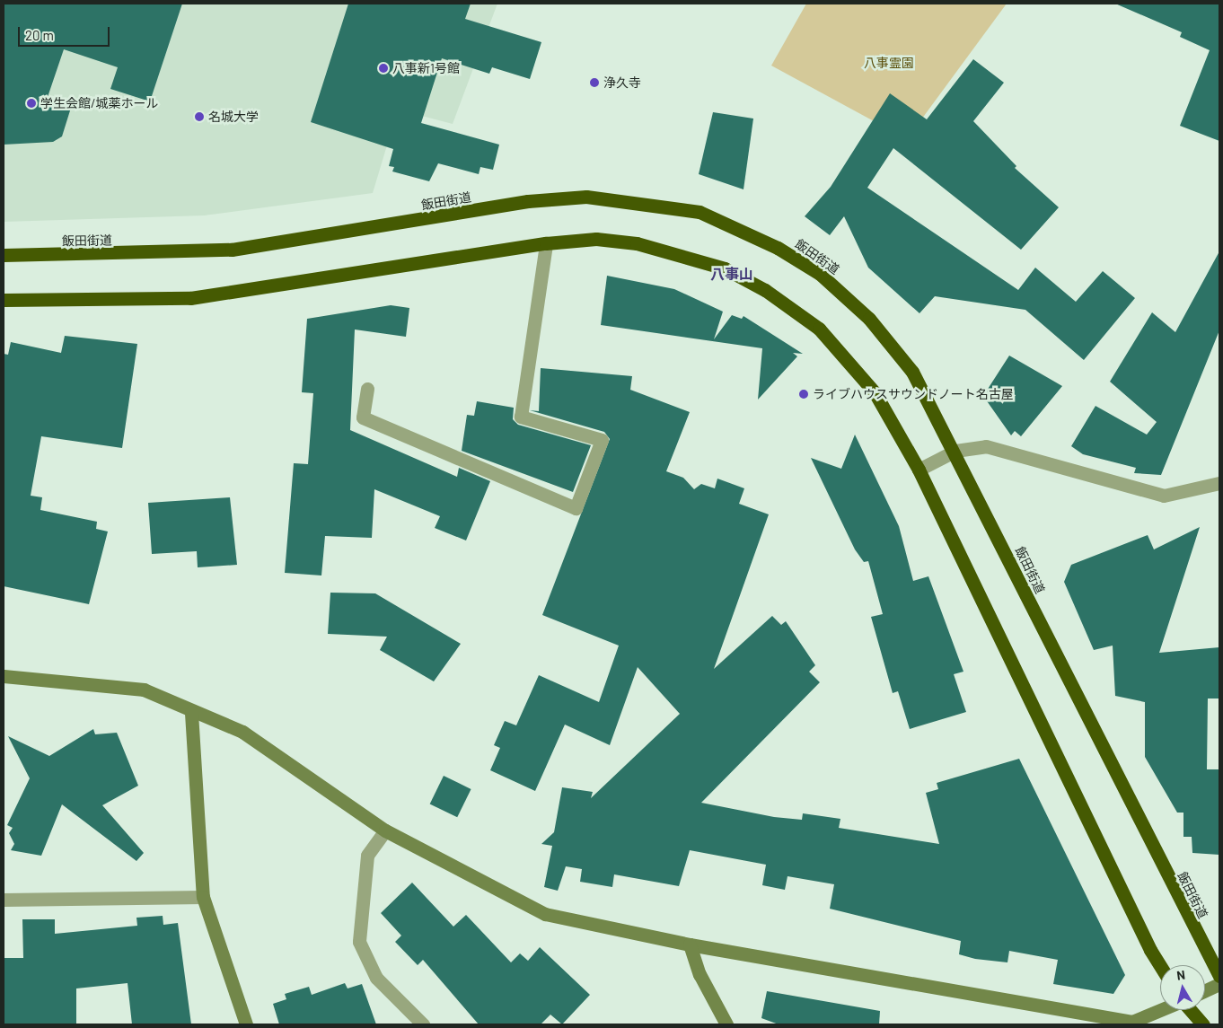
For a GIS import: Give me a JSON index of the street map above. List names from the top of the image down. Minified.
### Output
{"streets":{"highway":["飯田街道"]},"districts":["八事山"],"parks":["八事霊園"],"places":["八事新1号館","浄久寺","学生会館/城薬ホール","名城大学","ライブハウスサウンドノート名古屋"],"scale_bar":"20 m","north":"top"}
